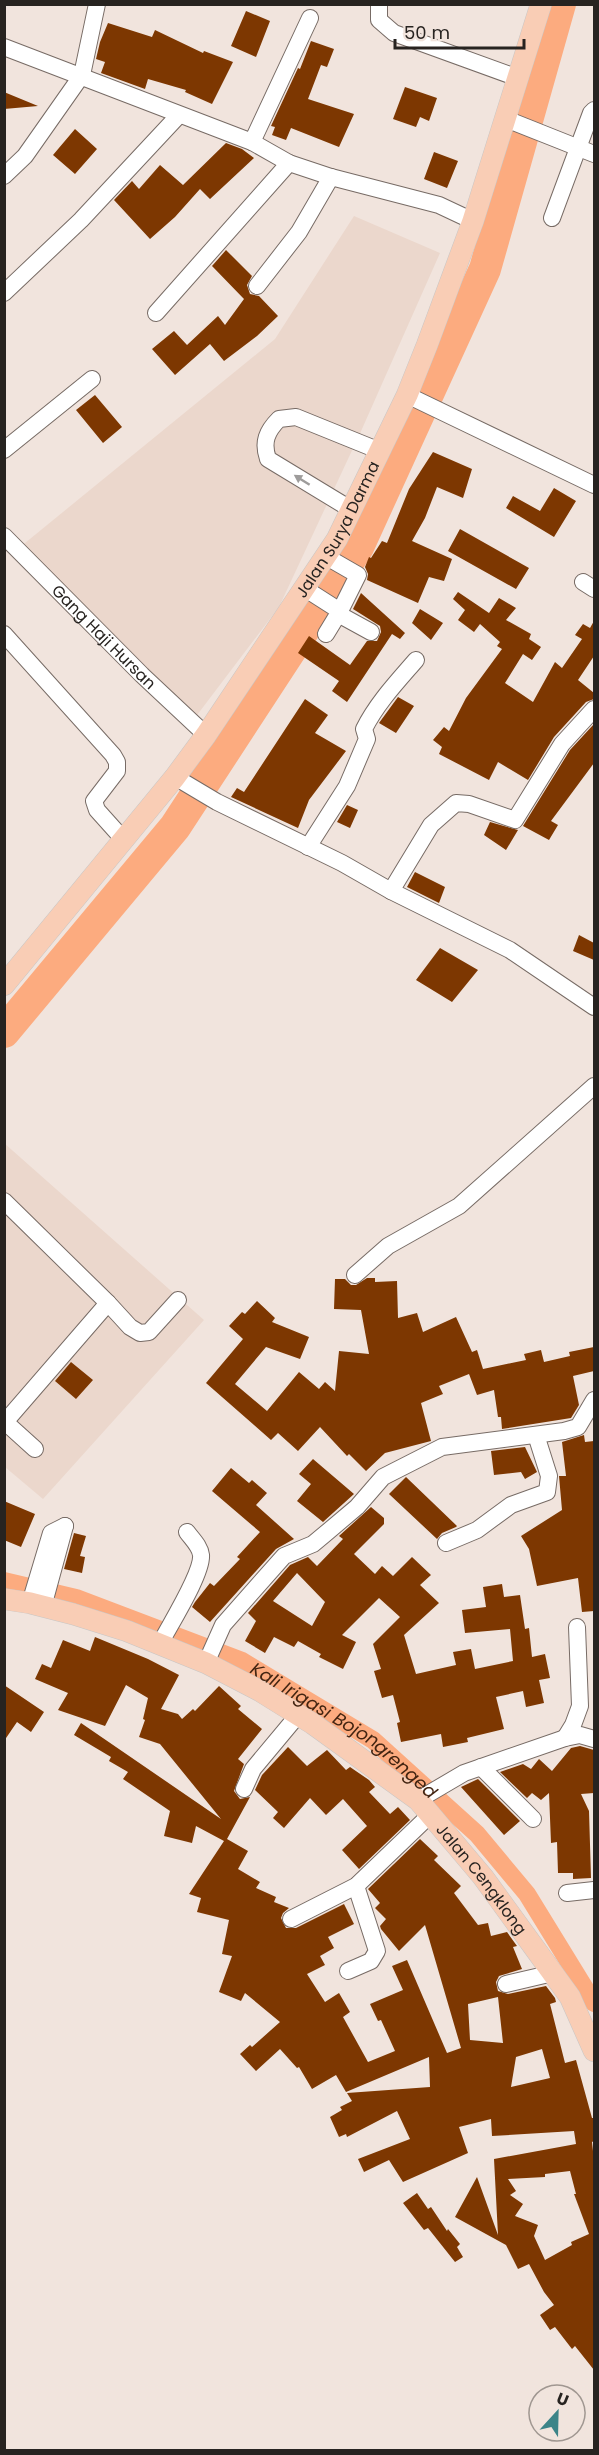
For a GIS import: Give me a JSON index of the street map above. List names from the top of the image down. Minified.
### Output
{"streets":{"main road":["Jalan Surya Darma","Jalan Cengklong"],"street":["Gang Haji Hursan"]},"crossings":[["Jalan Surya Darma","Gang Haji Hursan"]],"water":["Kali Irigasi Bojongrenged"],"scale_bar":"50 m","north":"top"}
